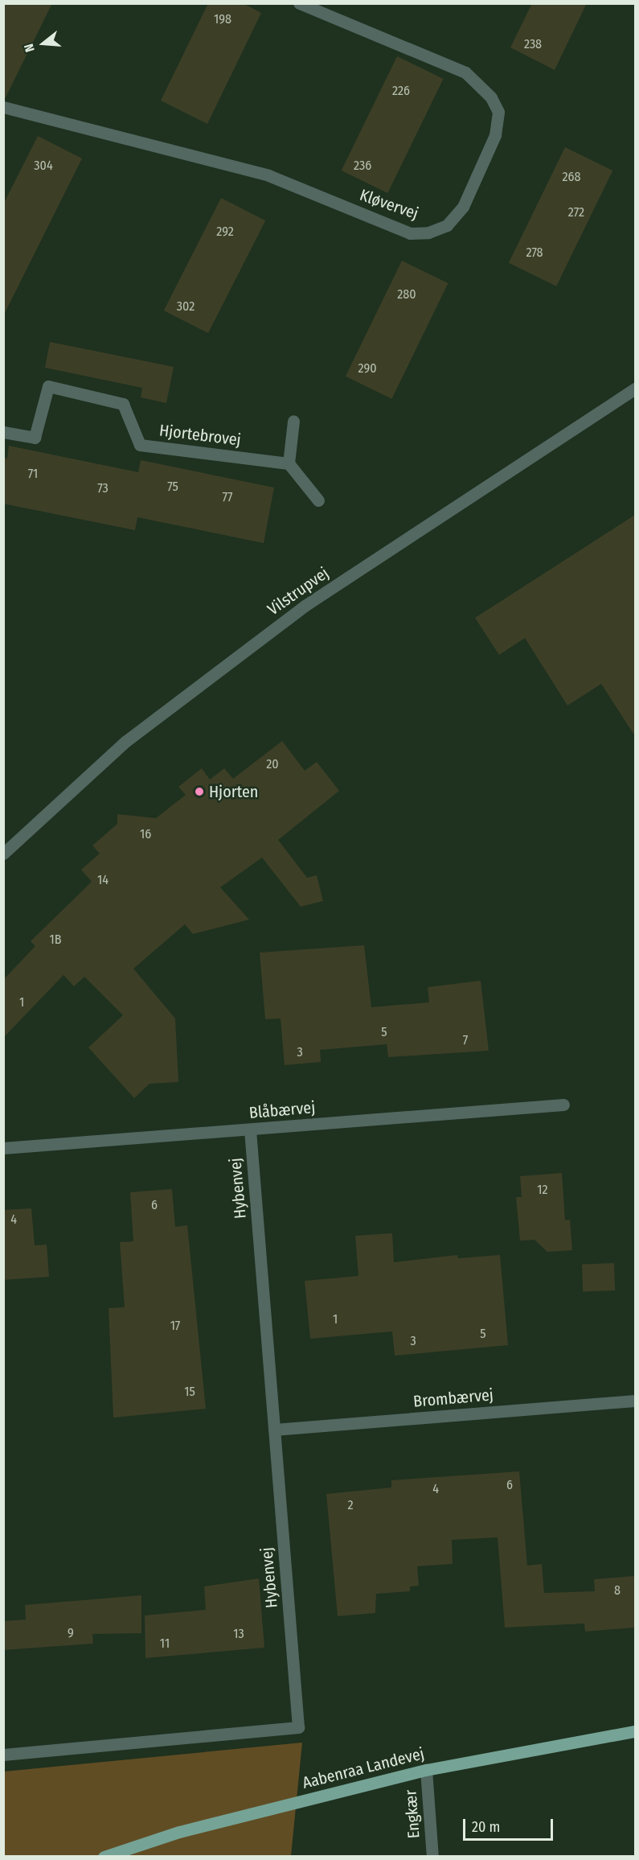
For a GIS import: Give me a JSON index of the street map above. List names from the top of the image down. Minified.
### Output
{"streets":{"main road":["Aabenraa Landevej"],"street":["Kløvervej","Hjortebrovej","Vilstrupvej","Blåbærvej","Hybenvej","Brombærvej","Engkær"]},"crossings":[["Blåbærvej","Hybenvej"],["Hybenvej","Brombærvej"],["Aabenraa Landevej","Engkær"]],"places":["Hjorten"],"house_numbers":["198","238","226","304","236","268","272","292","278","280","302","290","71","75","73","77","20","16","14","1B","1","5","7","3","12","6","4","1","17","5","3","15","6","4","2","8","9","13","11"],"scale_bar":"20 m","north":"left"}
